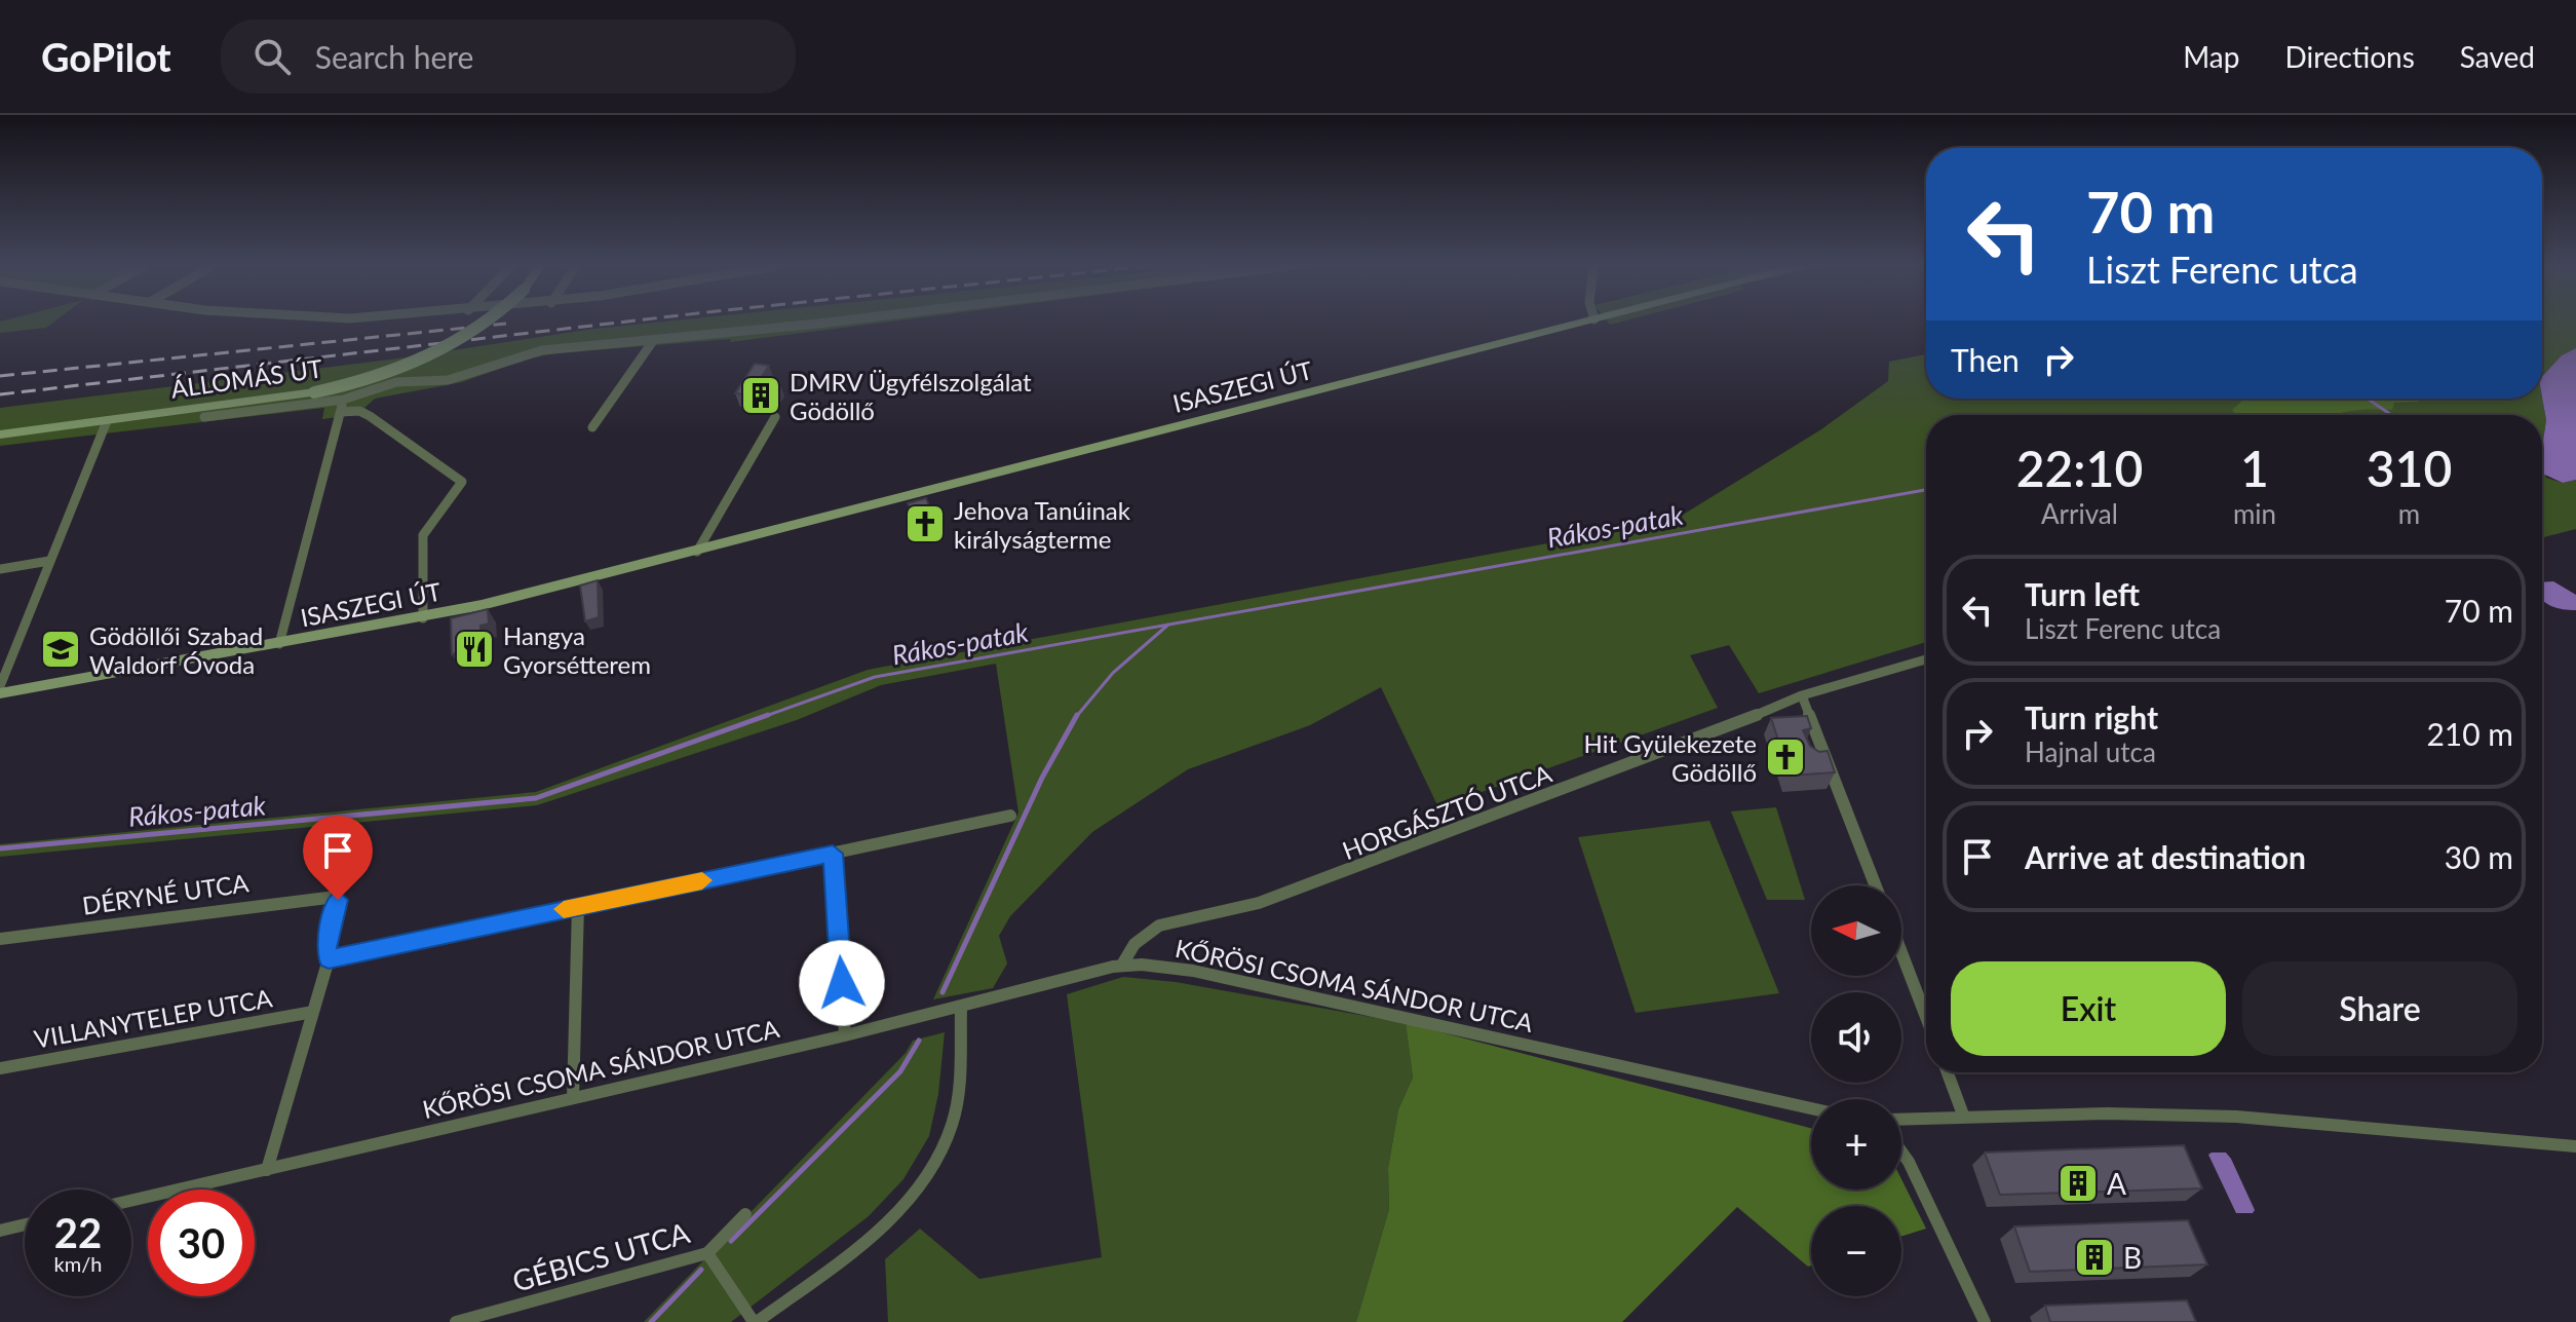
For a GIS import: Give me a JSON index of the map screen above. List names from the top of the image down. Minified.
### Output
{"streets":{"main road":["ÁLLOMÁS ÚT","ISASZEGI ÚT"],"street":["HORGÁSZTÓ UTCA","DÉRYNÉ UTCA","KŐRÖSI CSOMA SÁNDOR UTCA","VILLANYTELEP UTCA","GÉBICS UTCA"]},"crossings":[["HORGÁSZTÓ UTCA","KŐRÖSI CSOMA SÁNDOR UTCA"]],"water":["Rákos-patak"],"places":{"building":["DMRV Ügyfélszolgálat Gödöllő","A","B"],"church":["Jehova Tanúinak királyságterme","Hit Gyülekezete Gödöllő"],"school or university":["Gödöllői Szabad Waldorf Óvoda"],"restaurant":["Hangya Gyorsétterem"]},"north":"left","page":{"header":"GoPilot","search":"Search here","nav":["Map","Directions","Saved"],"turn":["70 m","Liszt Ferenc utca"],"then":"Then","eta":["22:10","Arrival","1","min","310","m"],"list":[{"name":"Turn left","note":"Liszt Ferenc utca","value":"70 m"},{"name":"Turn right","note":"Hajnal utca","value":"210 m"},{"name":"Arrive at destination","value":"30 m"}],"map_buttons":["+","−"],"buttons":["Exit","Share"],"speed":"22 km/h","limit":"30"}}
